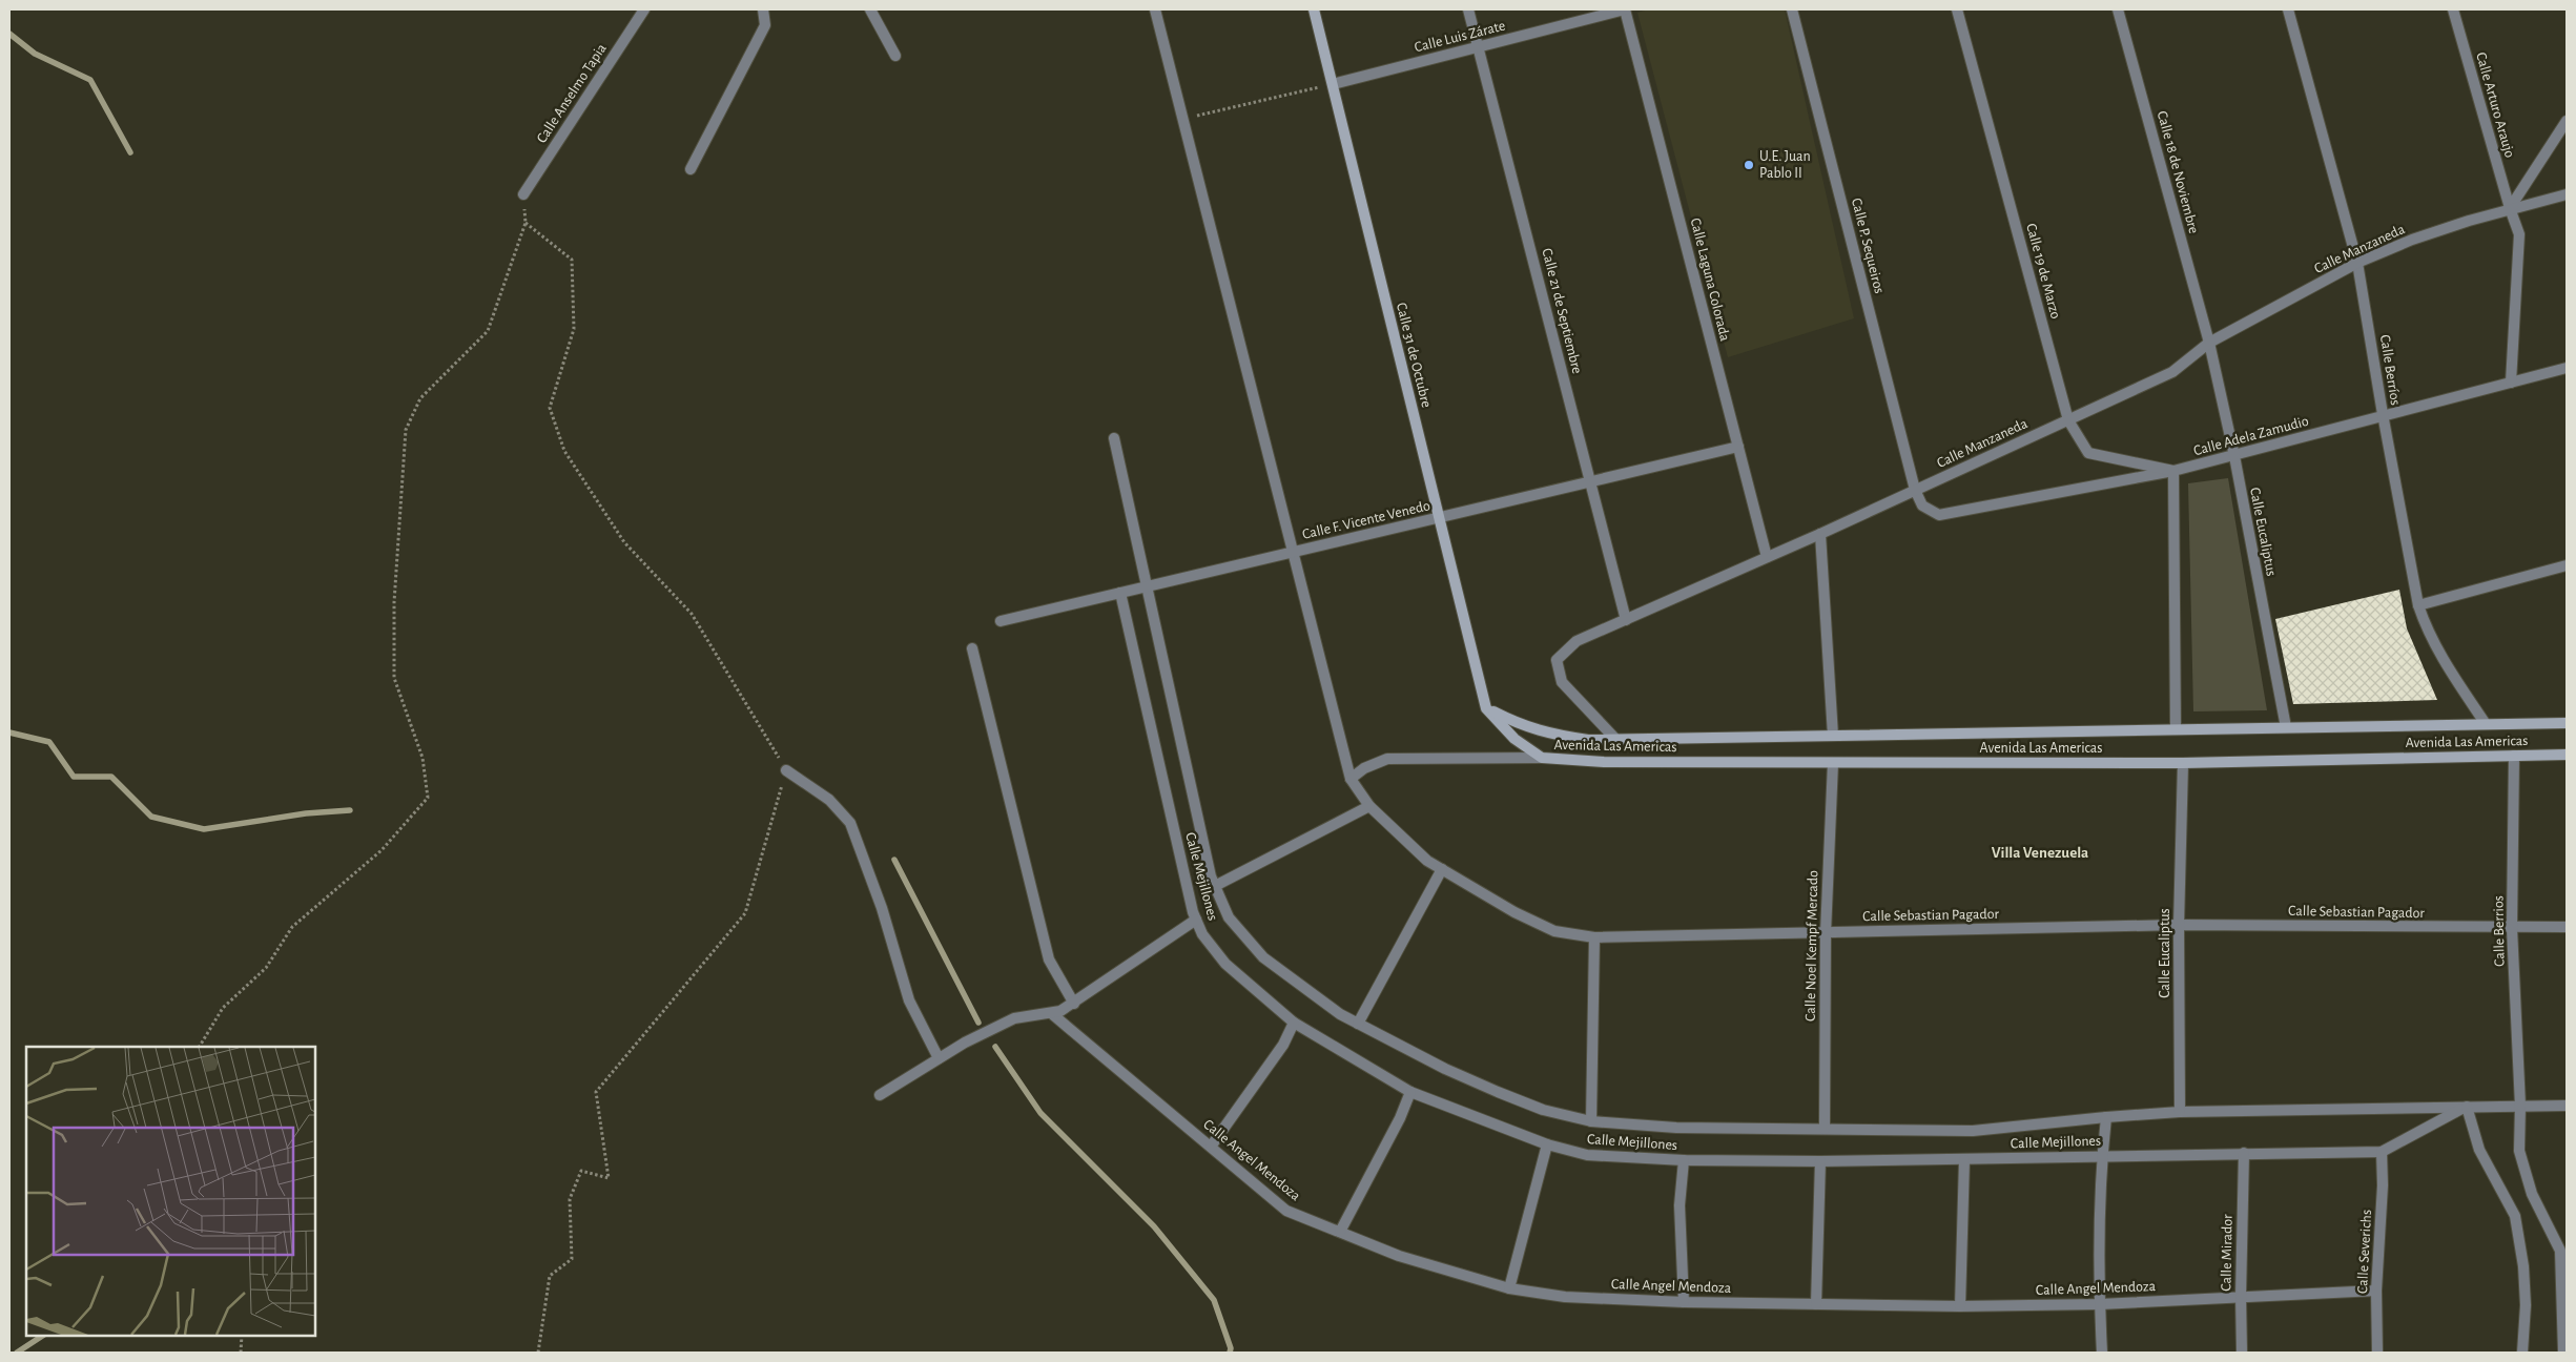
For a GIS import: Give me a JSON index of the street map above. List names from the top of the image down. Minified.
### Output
{"streets":{"main road":["Calle 31 de Octubre","Avenida Las Americas"],"street":["Calle Luis Zárate","Calle Anselmo Tapia","Calle Arturo Araujo","Calle 18 de Noviembre","Calle P. Sequeiros","Calle Manzaneda","Calle 19 de Marzo","Calle Laguna Colorada","Calle 21 de Septiembre","Calle Berríos","Calle Adela Zamudio","Calle F. Vicente Venedo","Calle Eucaliptus","Calle Mejillones","Calle Sebastian Pagador","Calle Berrios","Calle Noel Kempf Mercado","Calle Angel Mendoza","Calle Severichs","Calle Mirador"]},"crossings":[["Calle Luis Zárate","Calle Laguna Colorada"],["Calle Luis Zárate","Calle 21 de Septiembre"],["Calle Luis Zárate","Calle 31 de Octubre"],["Calle Arturo Araujo","Calle Manzaneda"],["Calle Arturo Araujo","Calle Adela Zamudio"],["Calle 18 de Noviembre","Calle Manzaneda"],["Calle 18 de Noviembre","Calle Eucaliptus"],["Calle P. Sequeiros","Calle Manzaneda"],["Calle P. Sequeiros","Calle Adela Zamudio"],["Calle Manzaneda","Calle 19 de Marzo"],["Calle Manzaneda","Calle Laguna Colorada"],["Calle Manzaneda","Calle 21 de Septiembre"],["Calle Manzaneda","Calle Berríos"],["Calle Manzaneda","Calle Adela Zamudio"],["Calle Manzaneda","Calle Eucaliptus"],["Calle Manzaneda","Avenida Las Americas"],["Calle 19 de Marzo","Calle Adela Zamudio"],["Calle Laguna Colorada","Calle F. Vicente Venedo"],["Calle 21 de Septiembre","Calle F. Vicente Venedo"],["Calle 31 de Octubre","Calle F. Vicente Venedo"],["Calle 31 de Octubre","Avenida Las Americas"],["Calle Berríos","Calle Adela Zamudio"],["Calle Berríos","Avenida Las Americas"],["Calle Adela Zamudio","Calle Eucaliptus"],["Calle F. Vicente Venedo","Calle Mejillones"],["Calle F. Vicente Venedo","Calle Sebastian Pagador"],["Calle Eucaliptus","Avenida Las Americas"],["Calle Eucaliptus","Calle Mejillones"],["Calle Eucaliptus","Calle Sebastian Pagador"],["Avenida Las Americas","Calle Berrios"],["Avenida Las Americas","Calle Noel Kempf Mercado"],["Calle Mejillones","Calle Berrios"],["Calle Mejillones","Calle Noel Kempf Mercado"],["Calle Mejillones","Calle Severichs"],["Calle Mejillones","Calle Mirador"],["Calle Sebastian Pagador","Calle Berrios"],["Calle Sebastian Pagador","Calle Noel Kempf Mercado"],["Calle Angel Mendoza","Calle Severichs"],["Calle Angel Mendoza","Calle Mirador"]],"districts":["Villa Venezuela"],"places":["U.E. Juan Pablo II"]}
